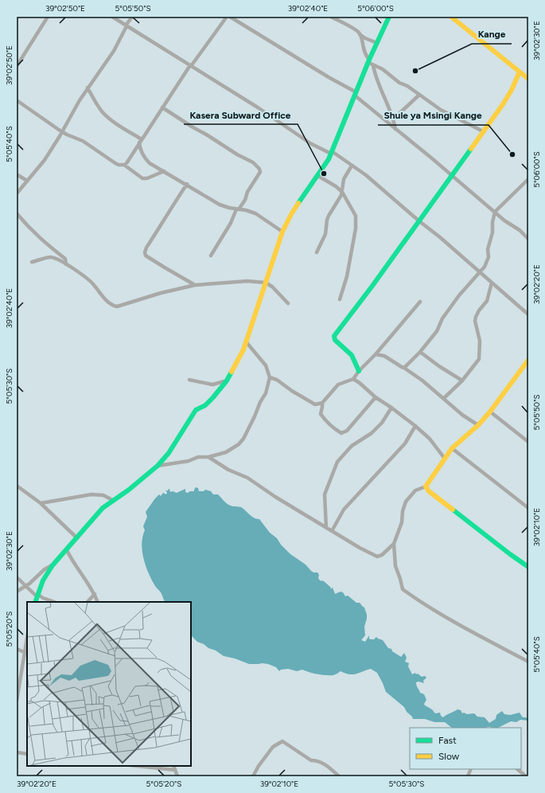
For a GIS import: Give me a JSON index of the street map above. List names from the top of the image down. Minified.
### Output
{"places":["Kange","Shule ya Msingi Kange","Kasera Subward Office"],"legend":["Fast","Slow"],"coordinates":["39°02'50\"E","5°05'50\"S","39°02'40\"E","5°06'00\"S","39°02'30\"E","5°05'40\"S","39°02'20\"E","5°05'30\"S","39°02'10\"E","5°05'20\"S"]}
